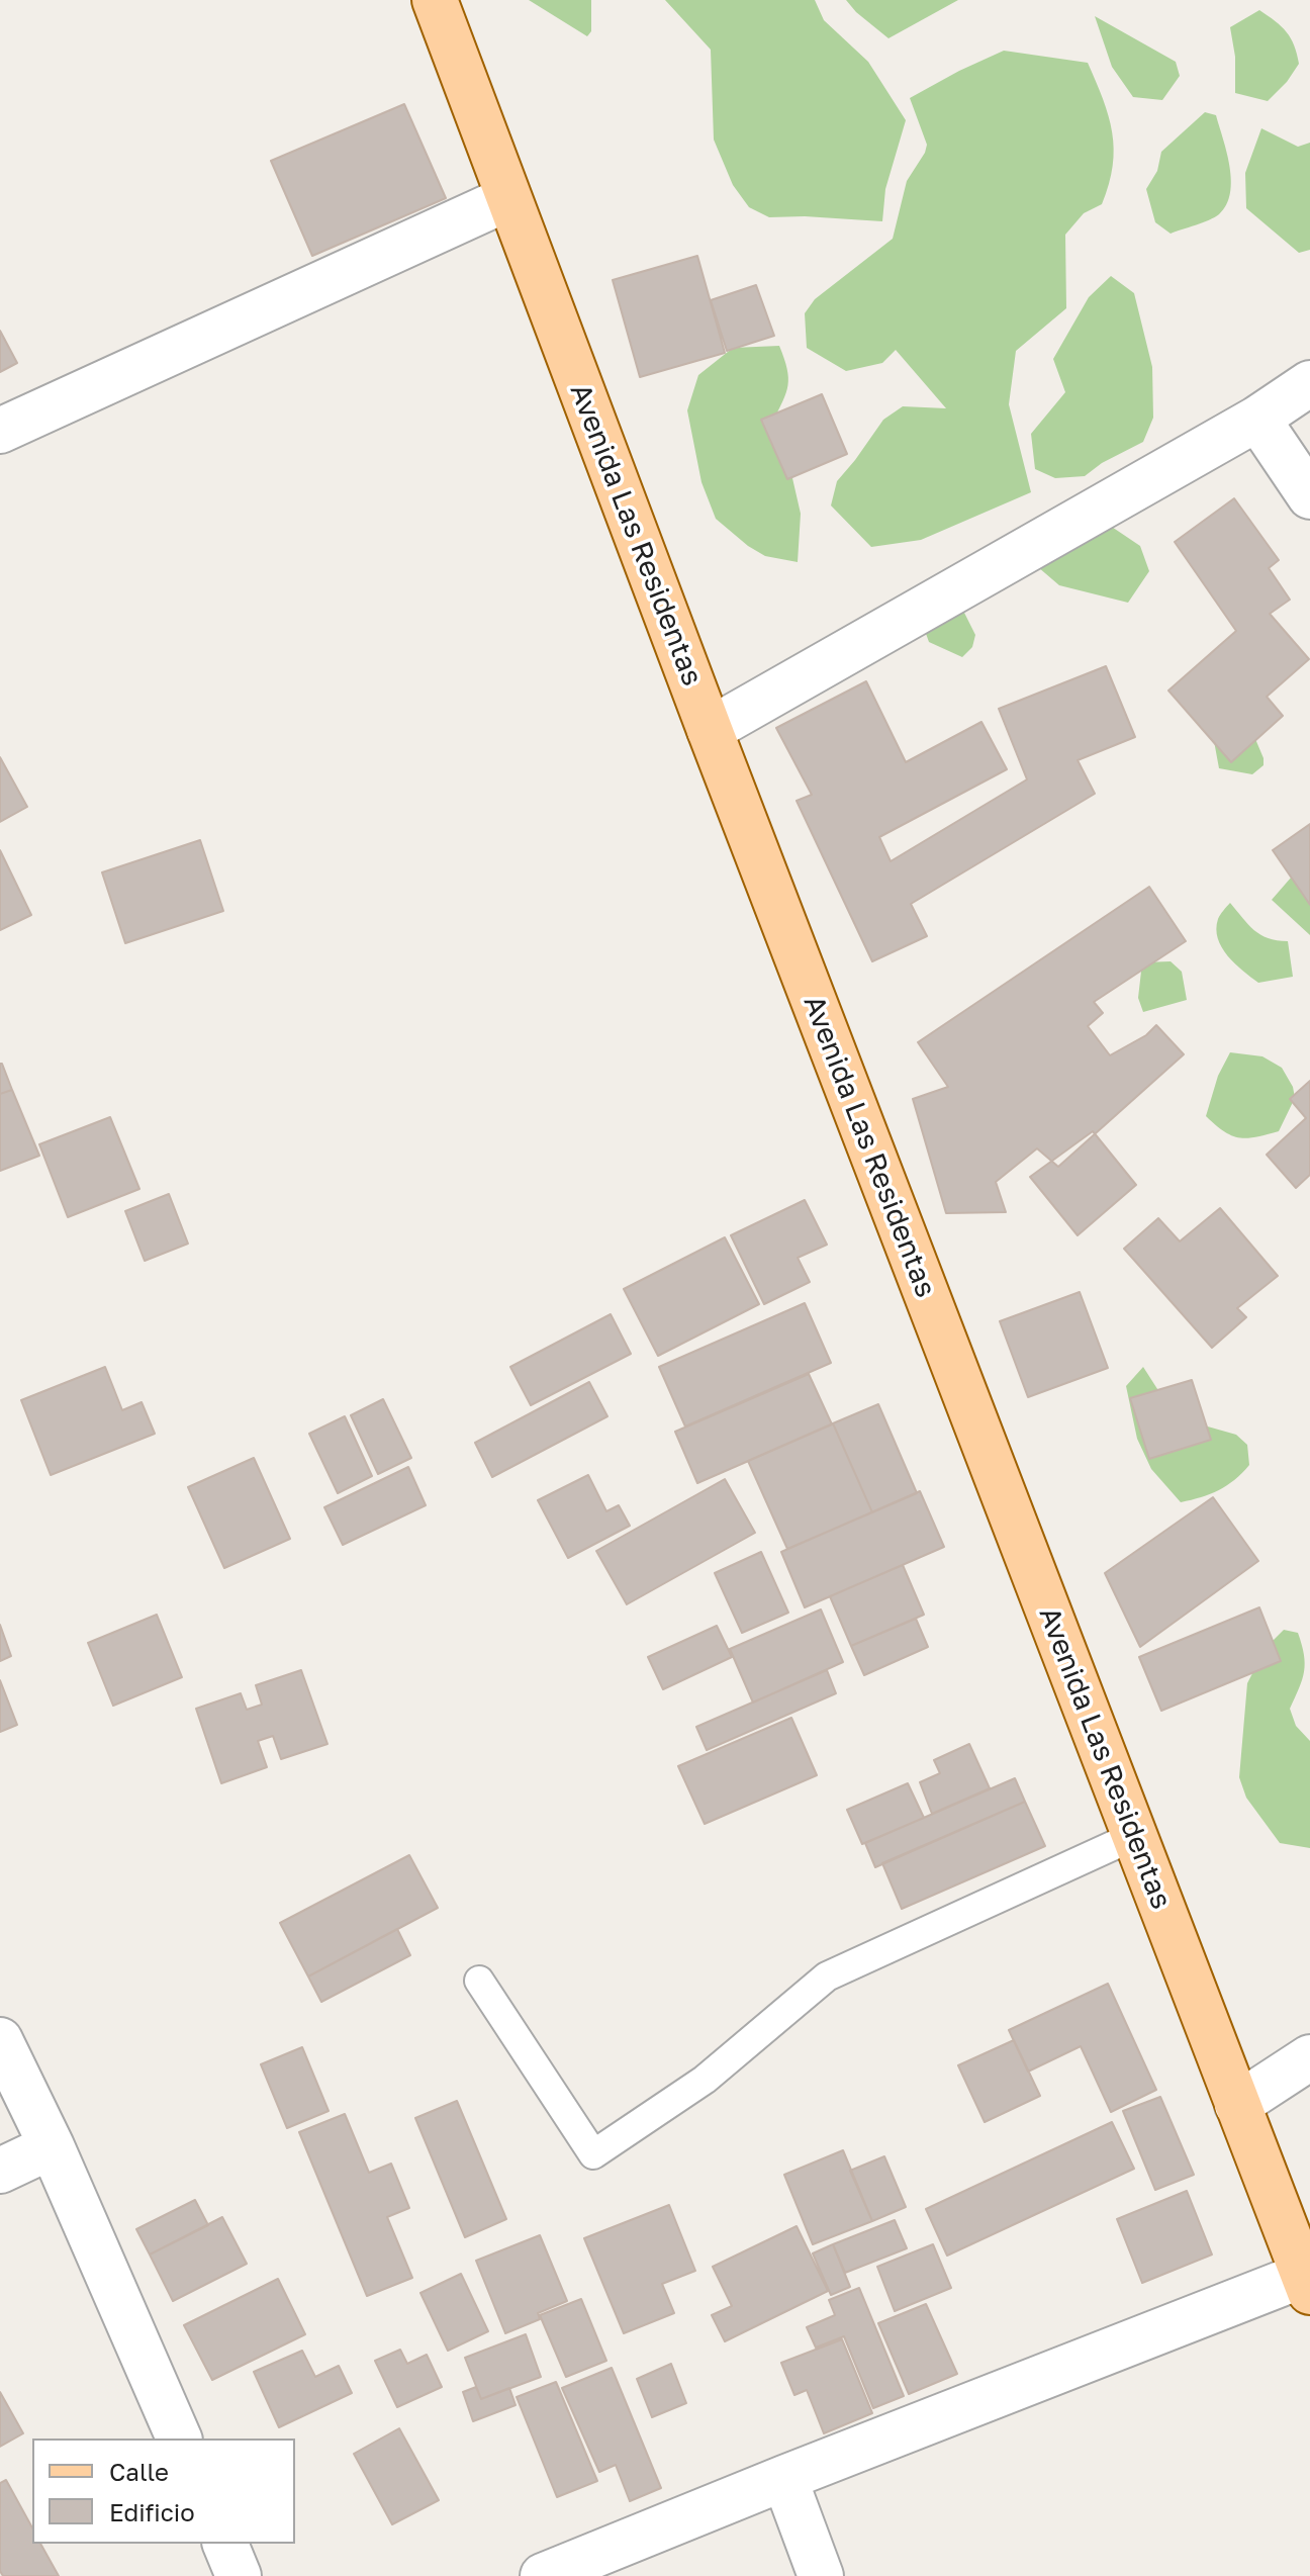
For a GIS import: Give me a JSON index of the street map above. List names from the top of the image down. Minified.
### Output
{"streets":{"main road":["Avenida Las Residentas"]},"legend":["Calle","Edificio"]}
